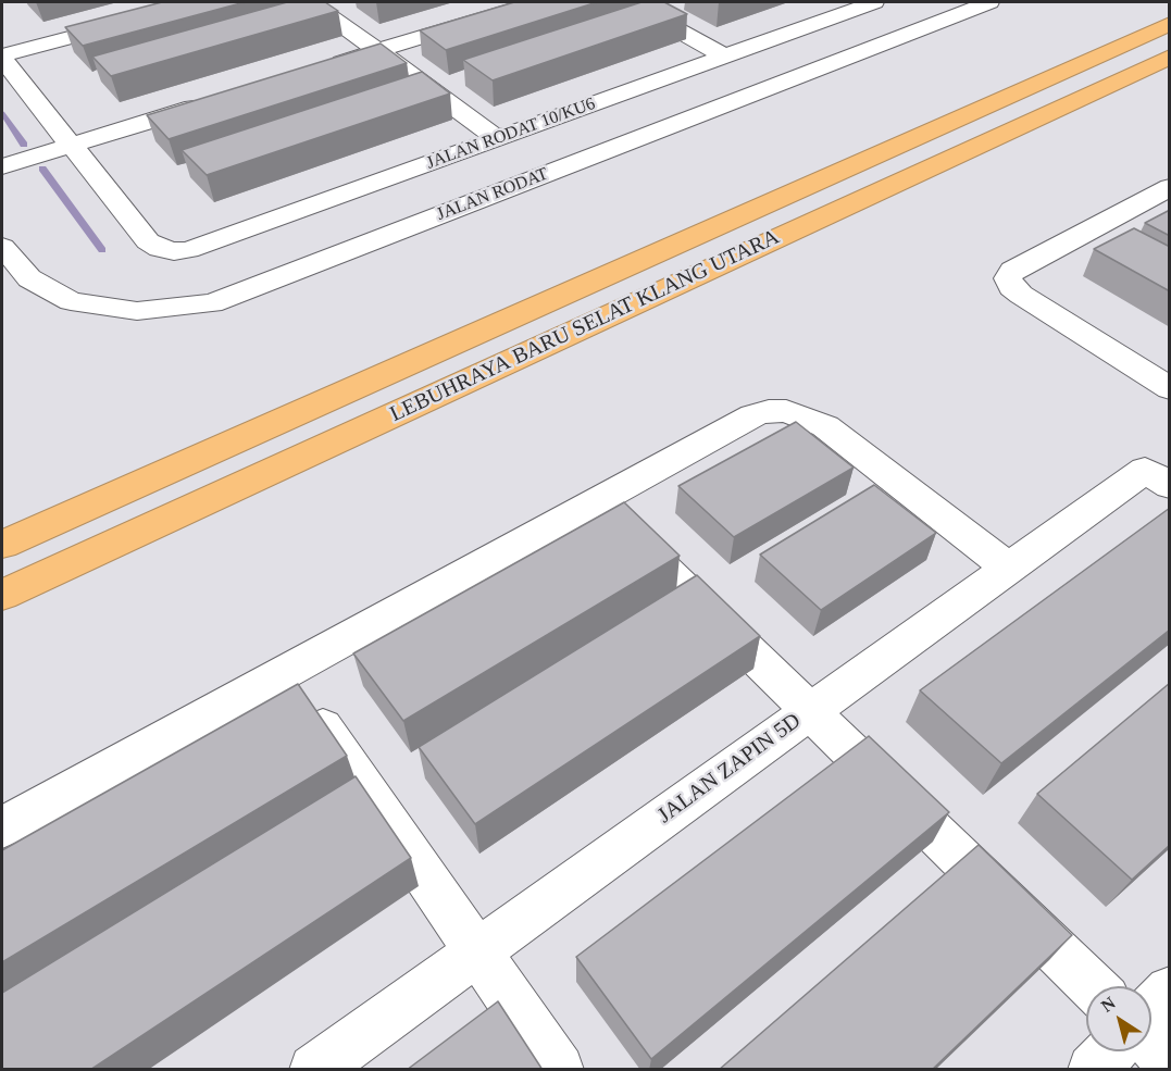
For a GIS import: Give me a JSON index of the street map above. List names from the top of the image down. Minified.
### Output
{"streets":{"highway":["LEBUHRAYA BARU SELAT KLANG UTARA"],"street":["JALAN RODAT 10/KU6","JALAN RODAT","JALAN ZAPIN 5D"]},"north":"top left"}
